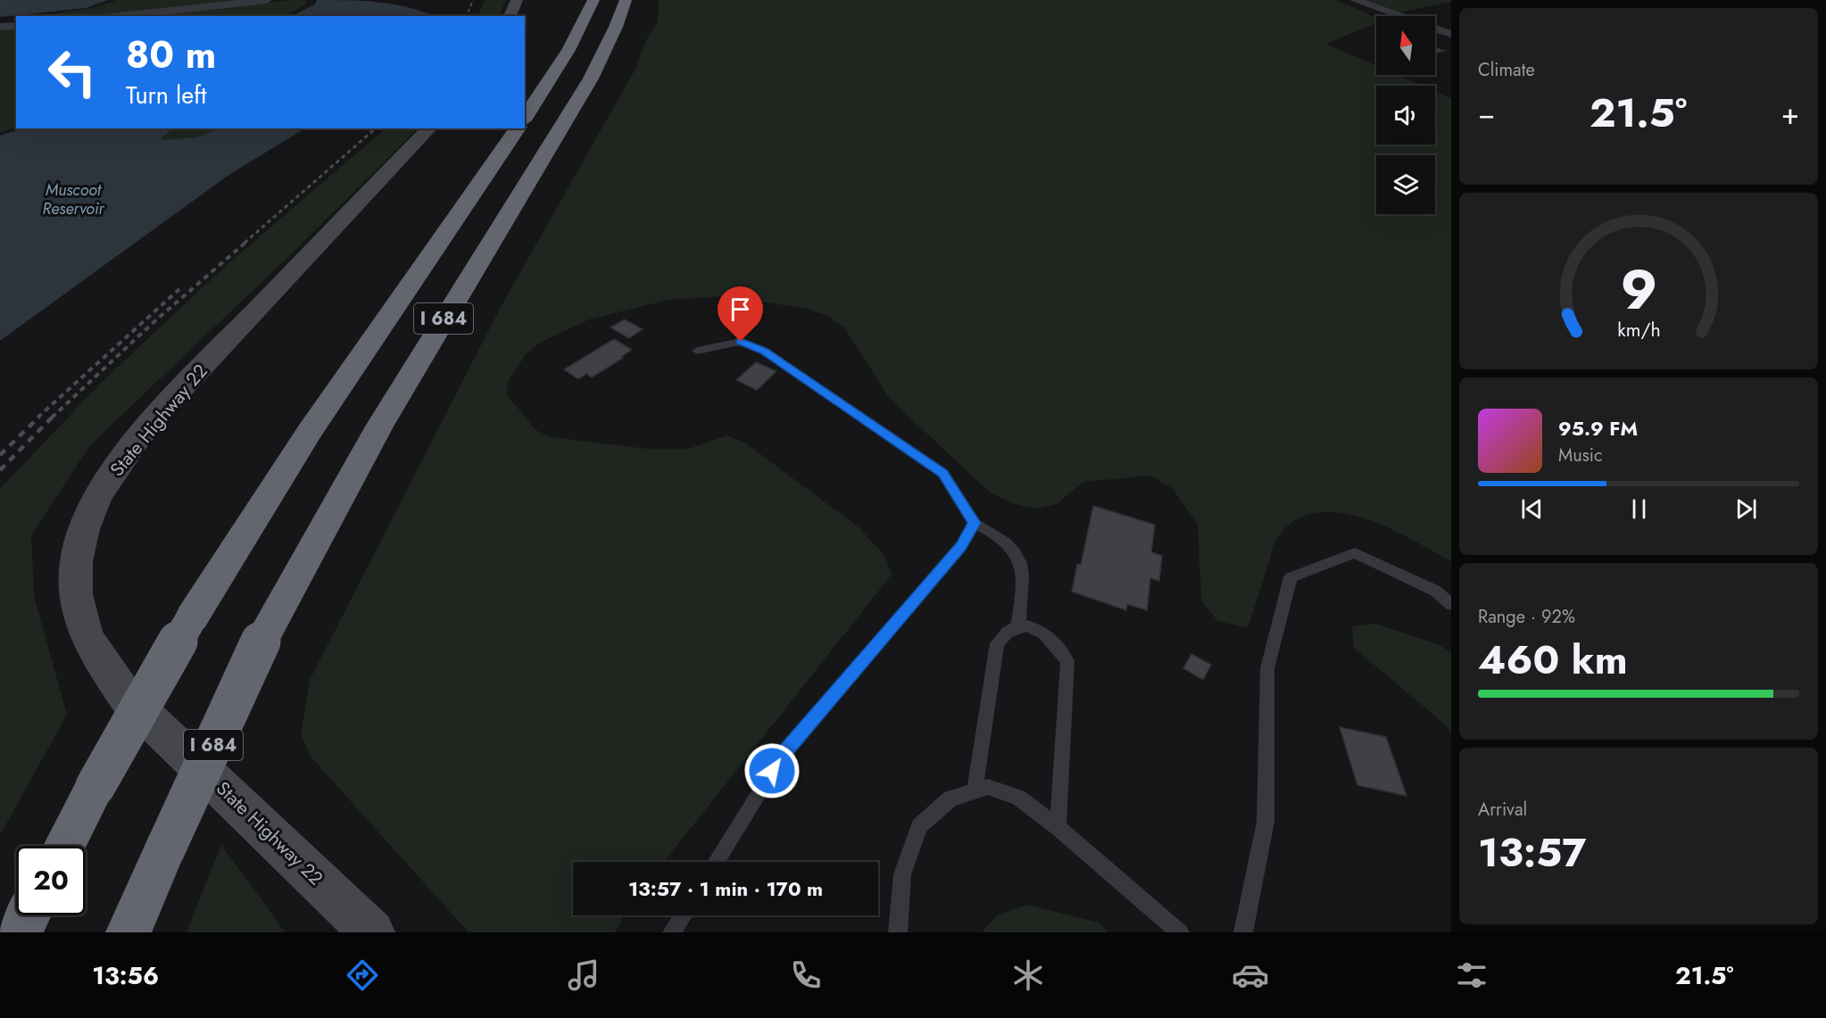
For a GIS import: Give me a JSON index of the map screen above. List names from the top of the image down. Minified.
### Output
{"streets":{"highway":["I 684"],"main road":["State Highway 22"]},"water":["Muscoot Reservoir"],"north":"top","page":{"tile":["Climate",["Range · 92%","460 km"],["Arrival","13:57"]],"turn":["80 m","Turn left"],"heat":["−","21.5°","+"],"song":["95.9 FM","Music"],"limit":"20","trip":"13:57 · 1 min · 170 m","tabs":["13:56","21.5°"],"gauge":["9","km/h"]}}
